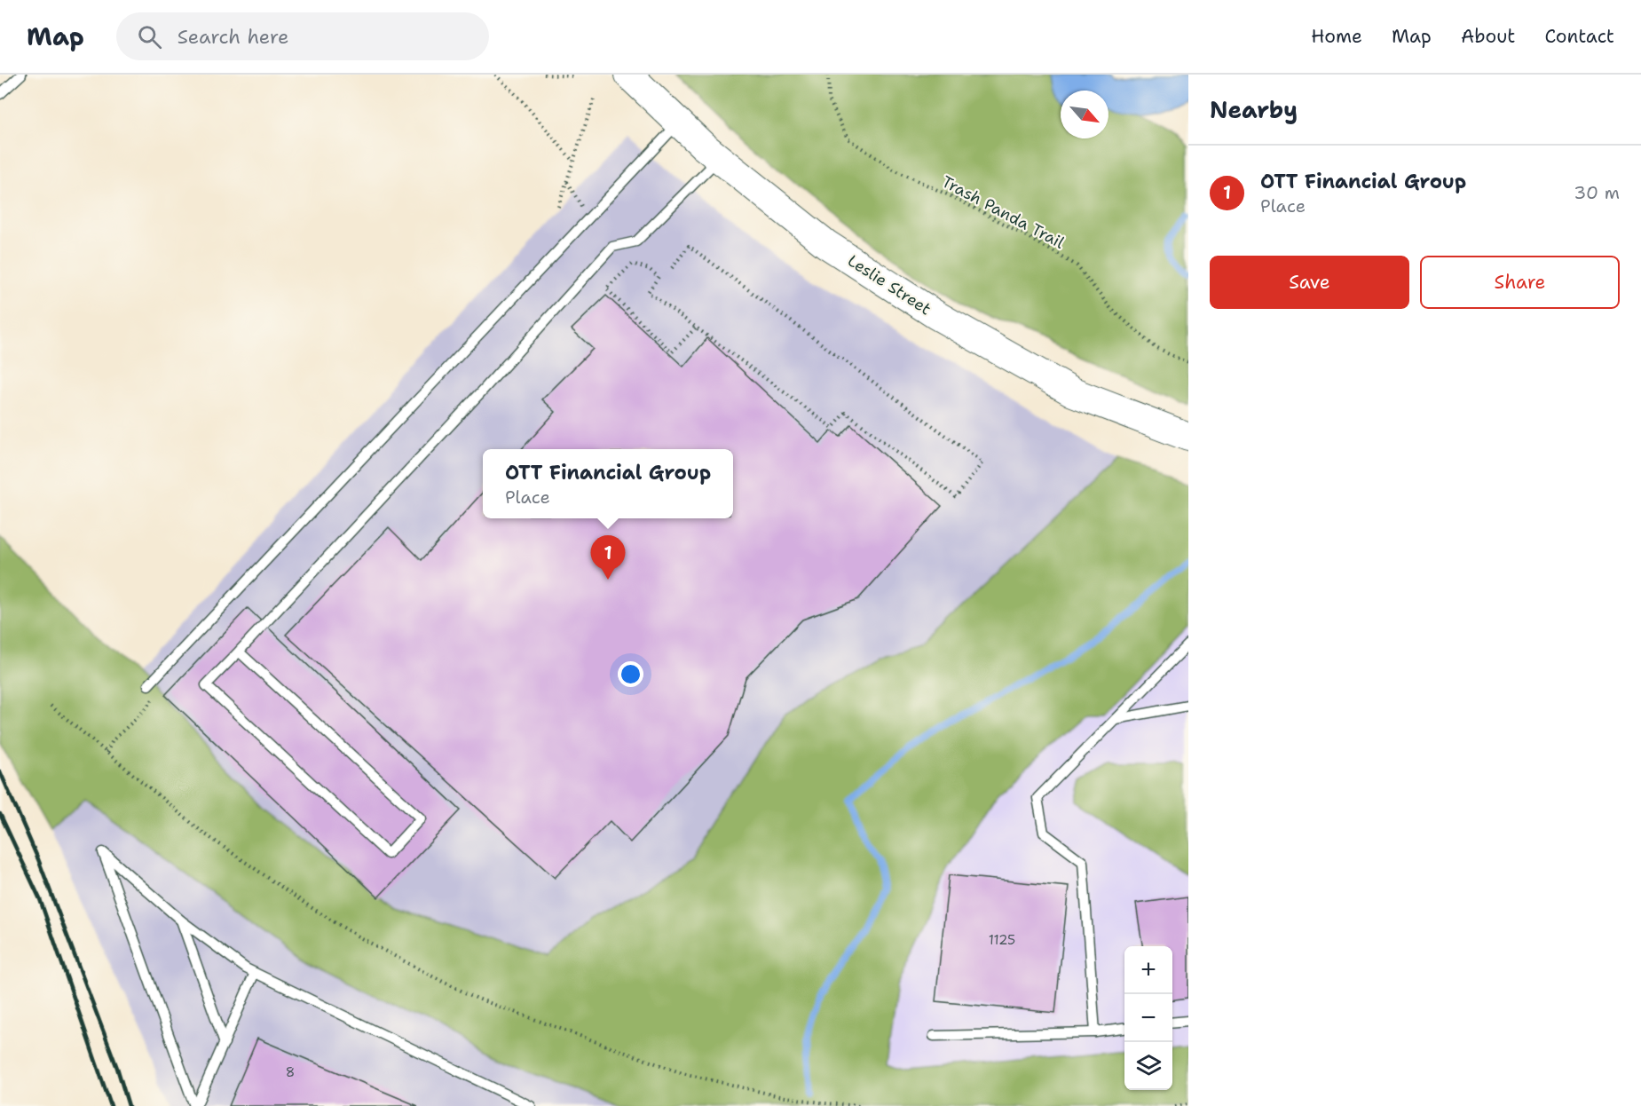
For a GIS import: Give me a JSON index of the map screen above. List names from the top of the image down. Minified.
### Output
{"streets":{"main road":["Leslie Street"],"path":["Trash Panda Trail"]},"house_numbers":["1125","8"],"north":"bottom right","page":{"header":"Map","search":"Search here","nav":["Home","Map","About","Contact"],"heading":"Nearby","list":[{"mark":"1","name":"OTT Financial Group","note":"Place","value":"30 m"}],"buttons":["Save","Share"],"popup":["OTT Financial Group","Place"],"pins":"1","map_buttons":["+","−"]}}
